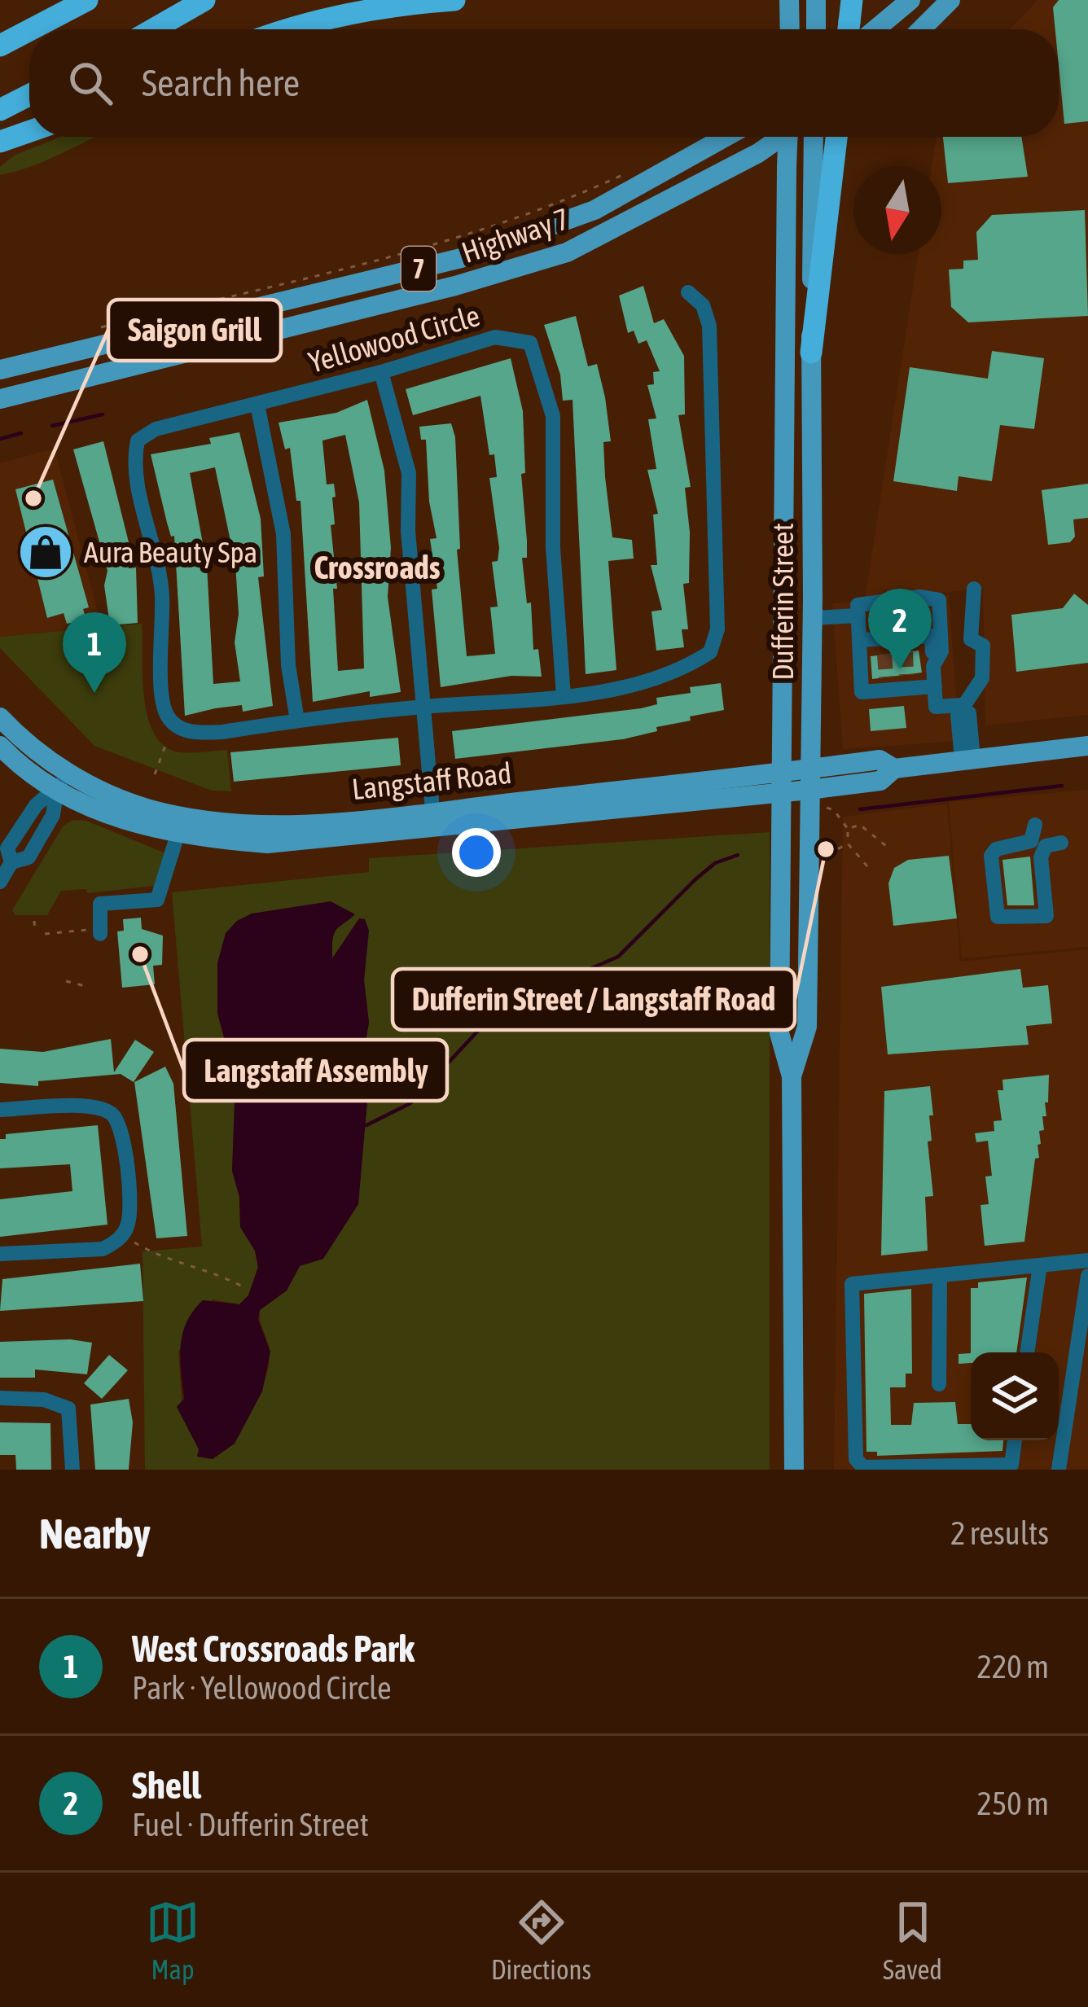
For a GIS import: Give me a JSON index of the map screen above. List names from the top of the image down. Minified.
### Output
{"streets":{"main road":["Highway 7","7","Dufferin Street","Langstaff Road"],"street":["Yellowood Circle"]},"crossings":[["Dufferin Street","Langstaff Road"]],"districts":["Crossroads"],"places":{"other":["Saigon Grill","Dufferin Street / Langstaff Road","Langstaff Assembly"],"shop":["Aura Beauty Spa"]},"north":"bottom","page":{"search":"Search here","pins":["2","1"],"heading":["Nearby","2 results"],"list":[{"mark":"1","name":"West Crossroads Park","note":"Park · Yellowood Circle","value":"220 m"},{"mark":"2","name":"Shell","note":"Fuel · Dufferin Street","value":"250 m"}],"nav":["Map","Directions","Saved"]}}
